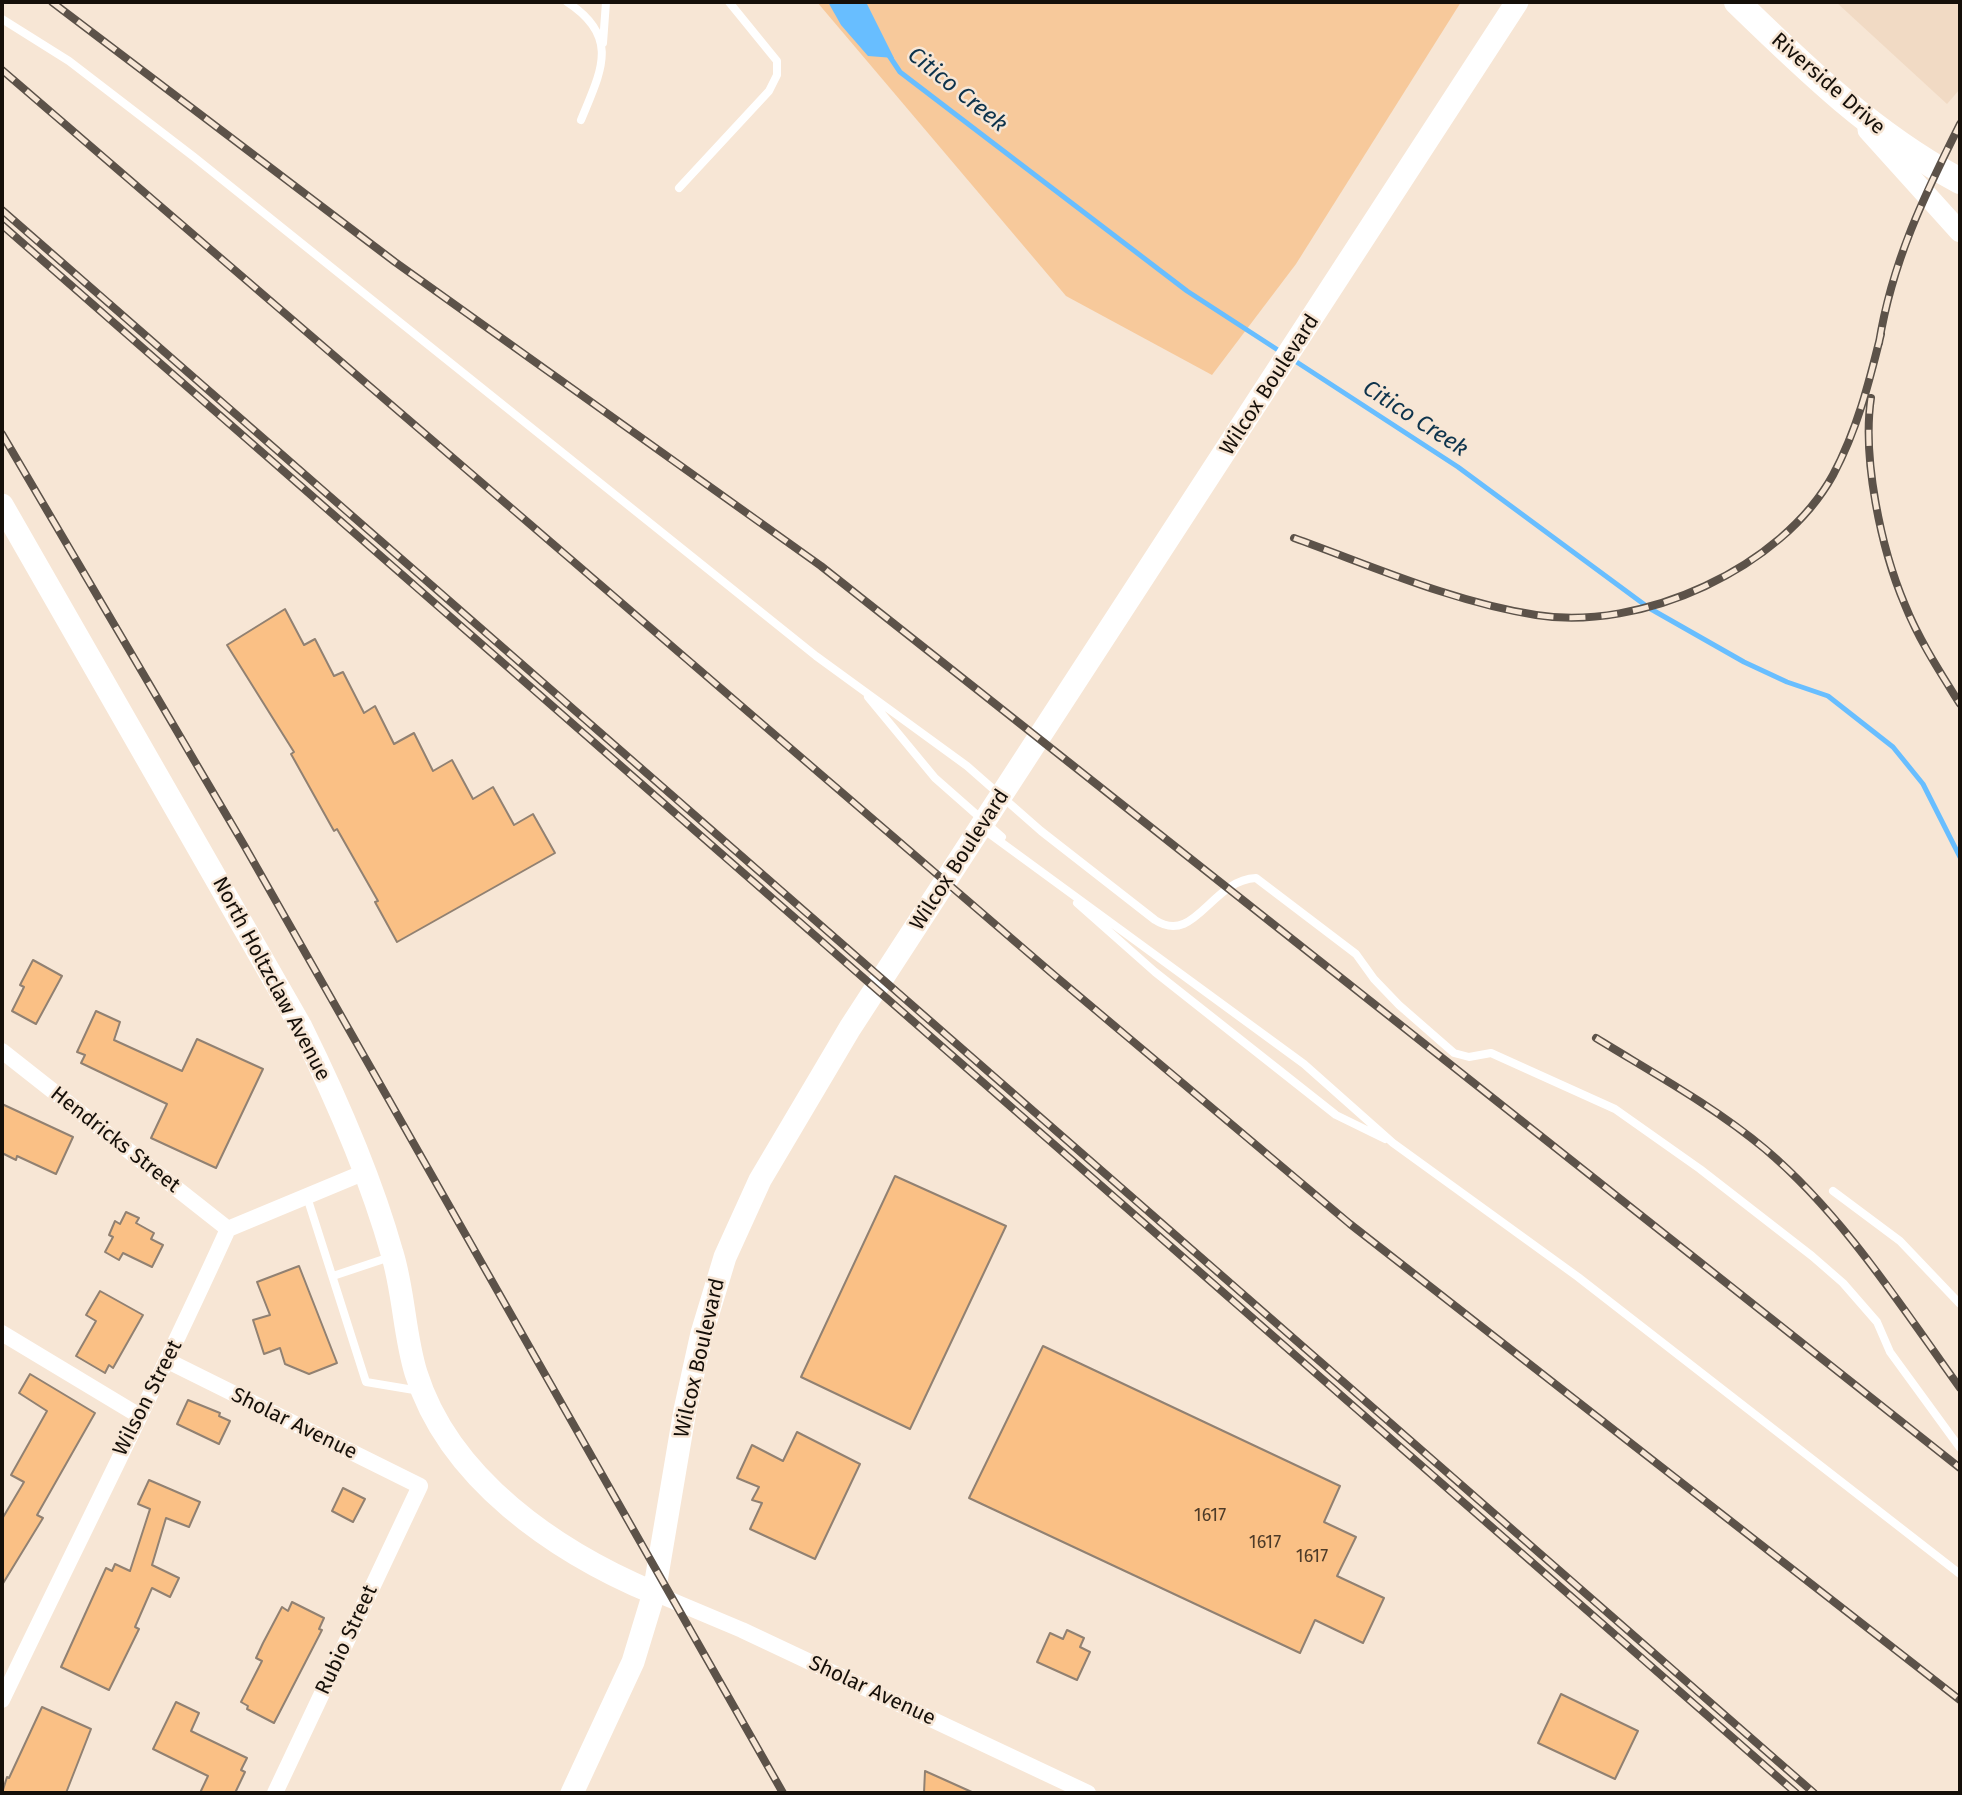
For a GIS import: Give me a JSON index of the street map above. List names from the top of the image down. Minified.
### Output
{"streets":{"main road":["Riverside Drive","Wilcox Boulevard","North Holtzclaw Avenue"],"street":["Hendricks Street","Wilson Street","Sholar Avenue","Rubio Street"]},"crossings":[["Wilcox Boulevard","North Holtzclaw Avenue"],["Wilcox Boulevard","Sholar Avenue"],["North Holtzclaw Avenue","Sholar Avenue"],["Hendricks Street","Wilson Street"],["Wilson Street","Sholar Avenue"],["Sholar Avenue","Rubio Street"]],"water":["Citico Creek"],"house_numbers":["1617","1617","1617"]}
